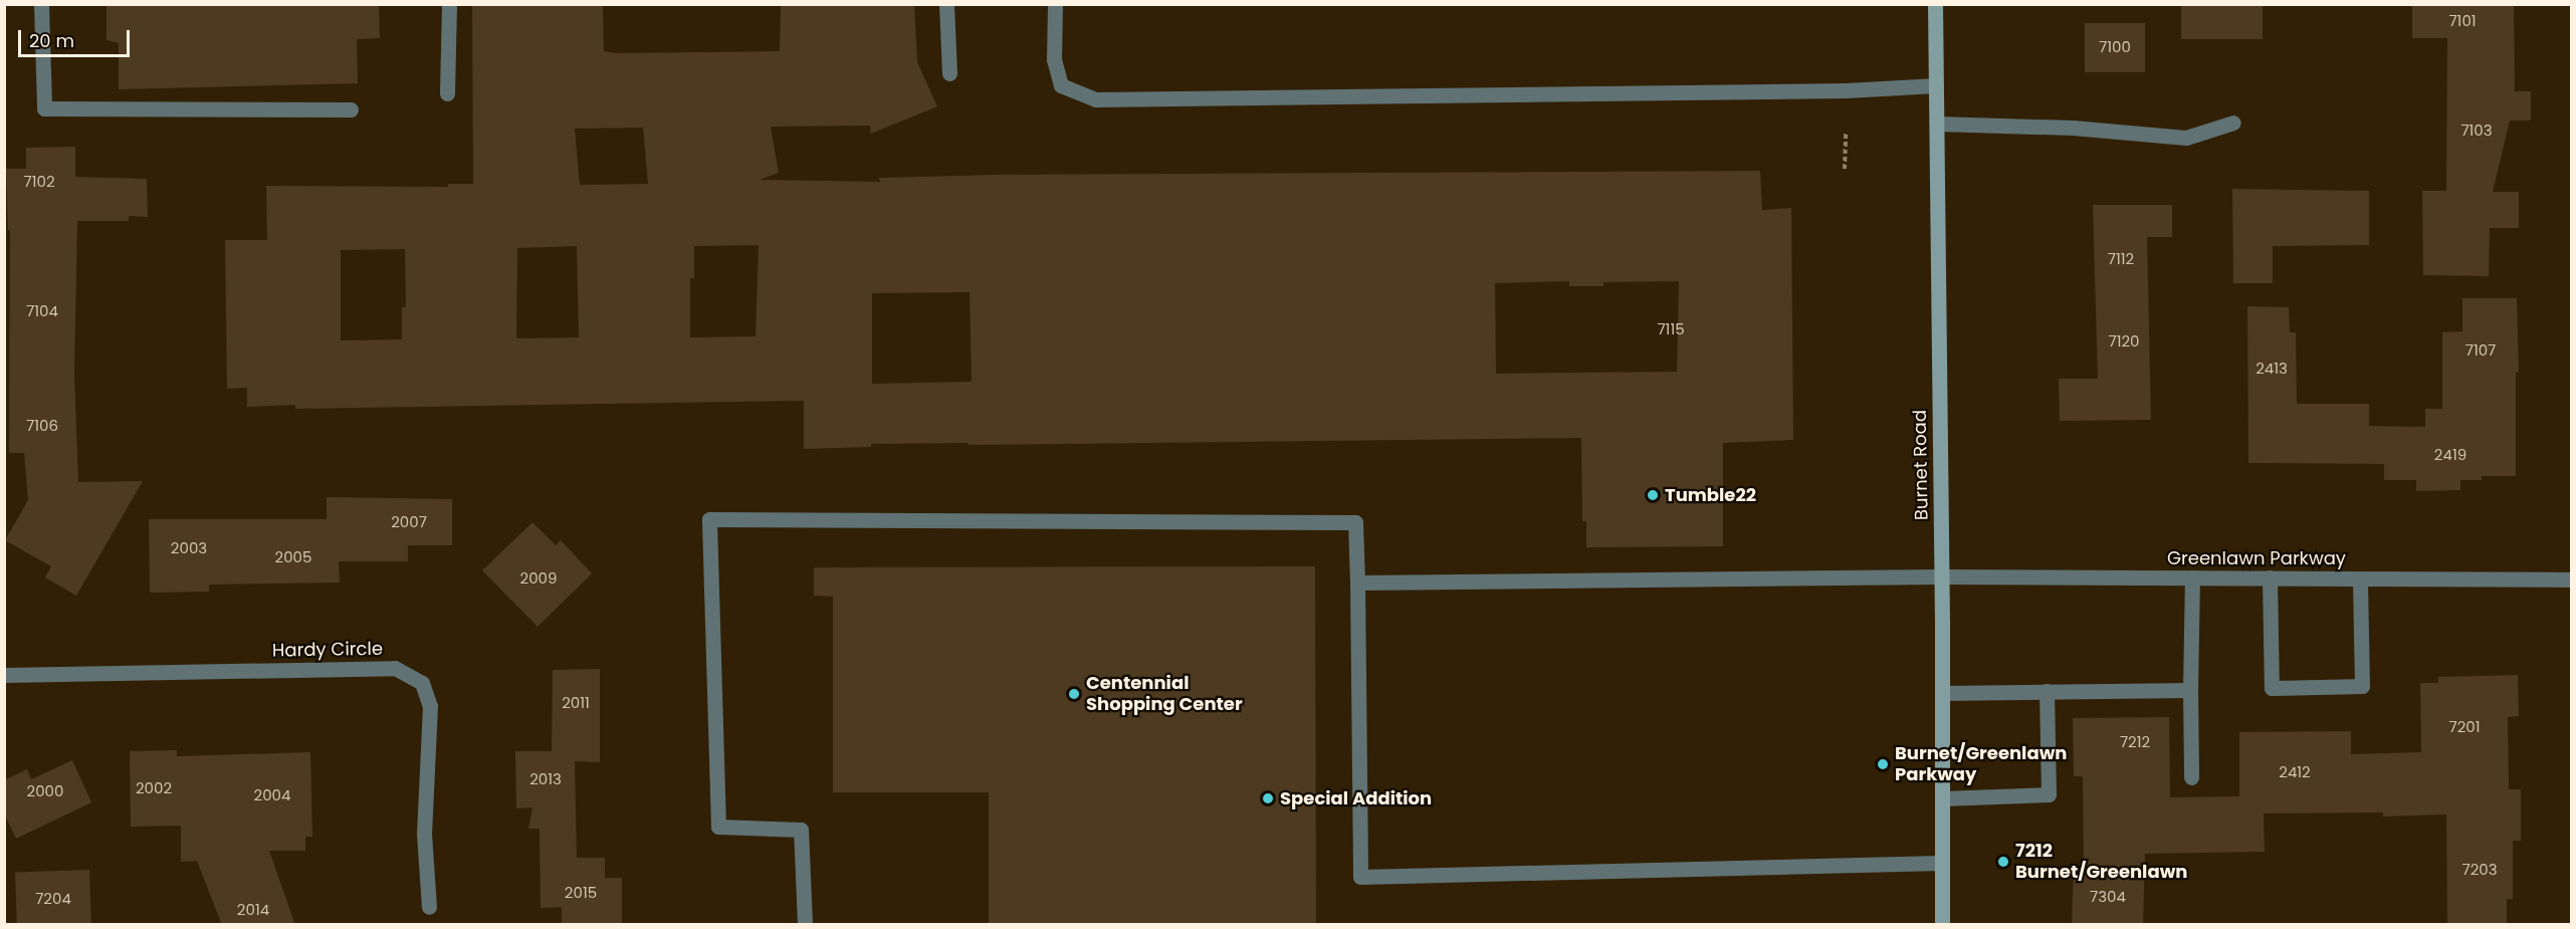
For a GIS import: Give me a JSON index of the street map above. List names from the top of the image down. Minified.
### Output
{"streets":{"main road":["Burnet Road"],"street":["Greenlawn Parkway","Hardy Circle"]},"crossings":[["Burnet Road","Greenlawn Parkway"]],"places":["Tumble22","Centennial Shopping Center","Burnet/Greenlawn Parkway","Special Addition","7212 Burnet/Greenlawn"],"house_numbers":["7101","7100","7103","7102","7112","7104","7115","7120","7107","2413","7106","2419","2007","2003","2005","2009","2011","7201","7212","2412","2013","2002","2000","2004","7203","2015","7304","7204","2014"],"scale_bar":"20 m"}
